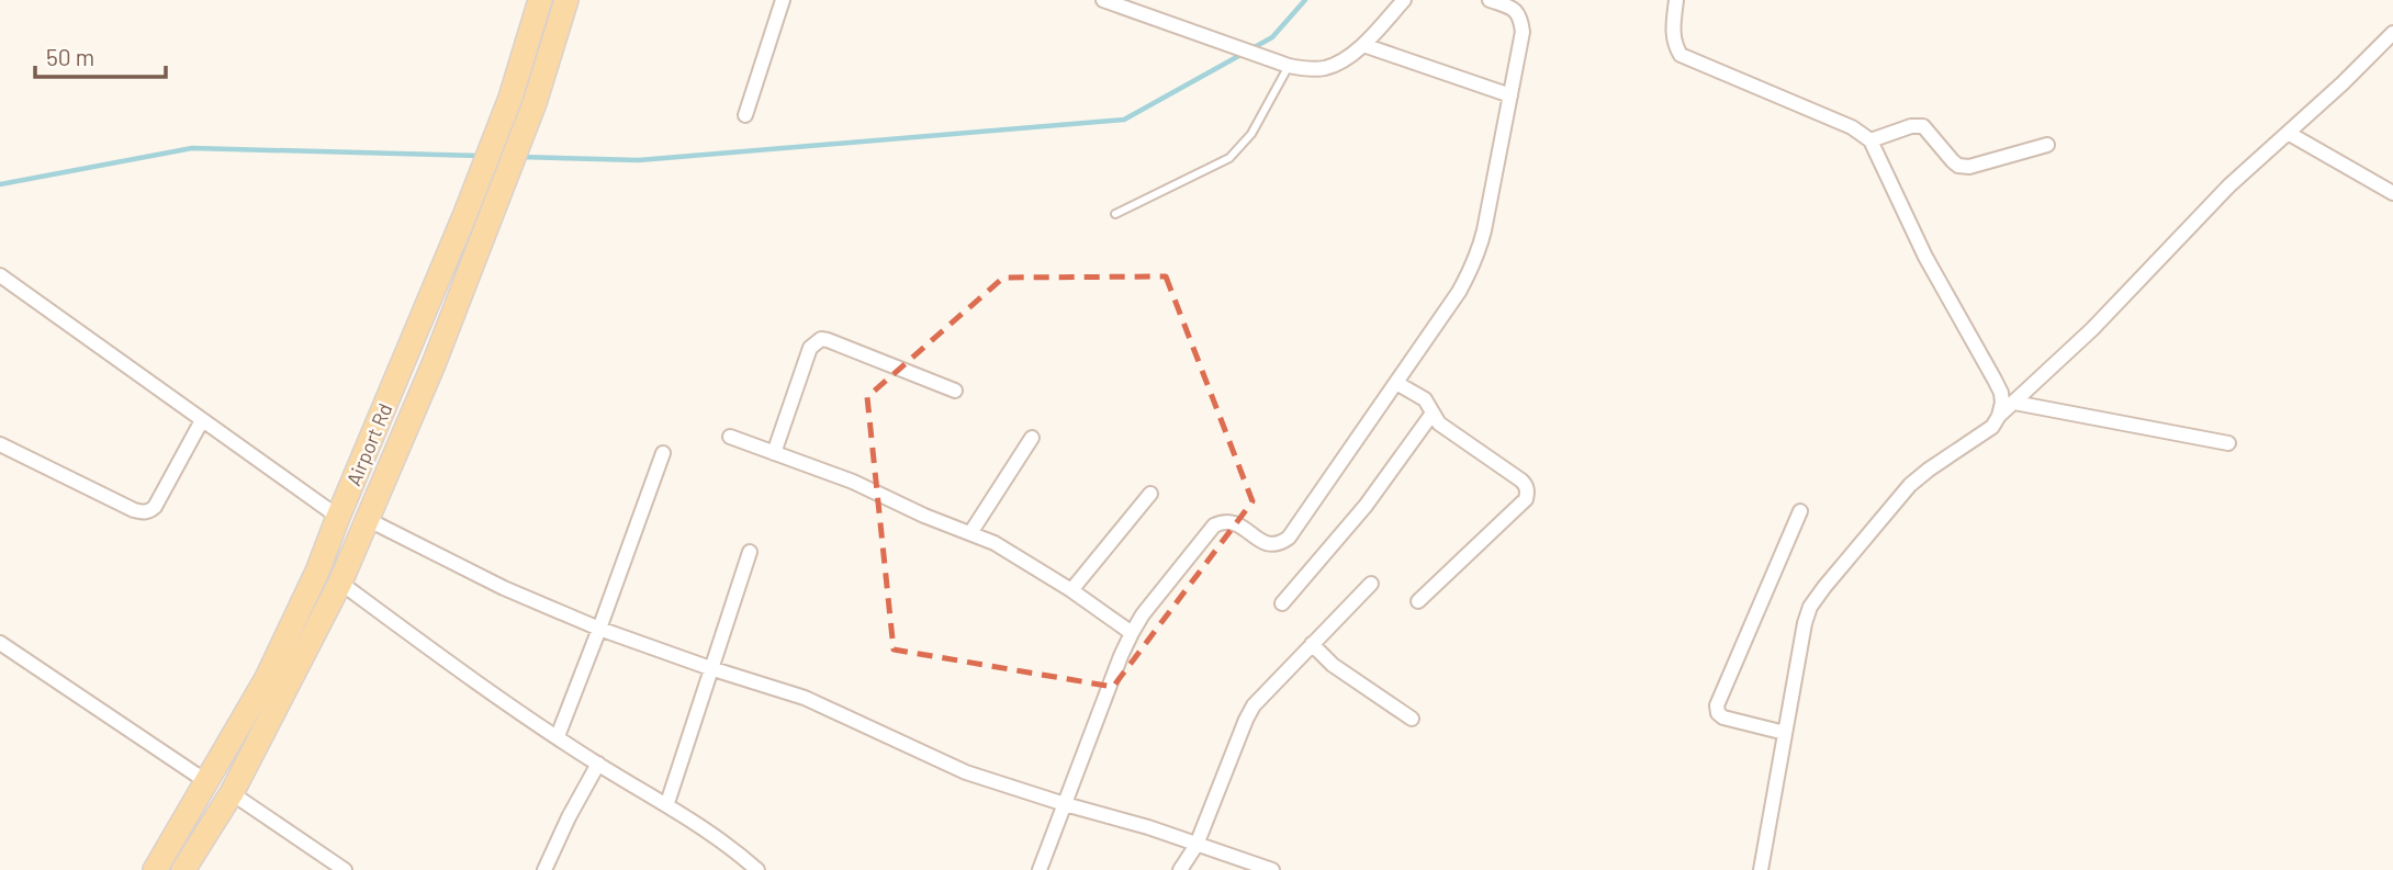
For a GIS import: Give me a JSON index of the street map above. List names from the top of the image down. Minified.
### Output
{"streets":{"main road":["Airport Rd"]},"scale_bar":"50 m"}
